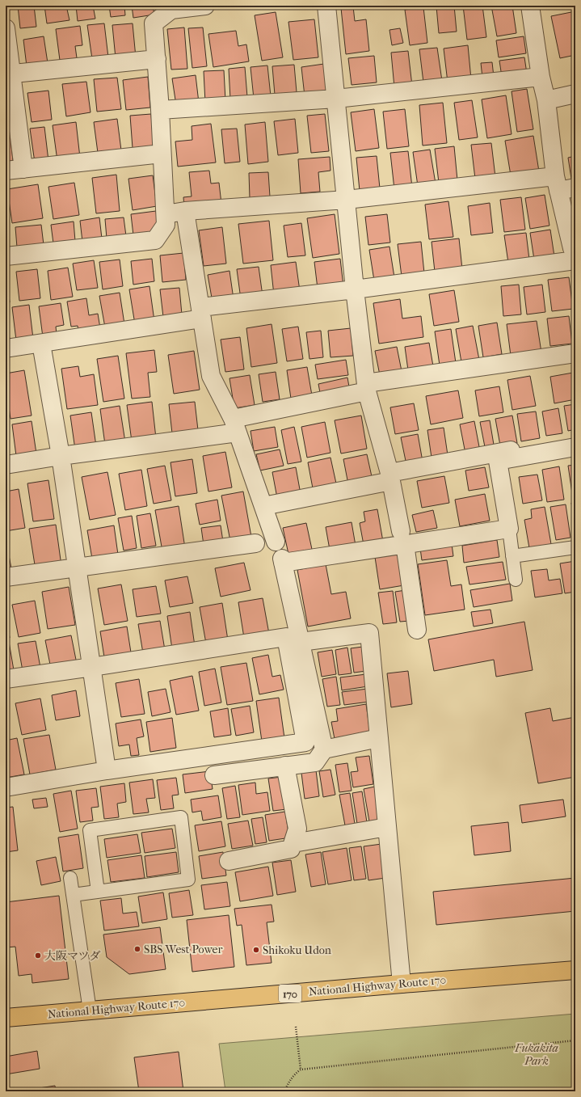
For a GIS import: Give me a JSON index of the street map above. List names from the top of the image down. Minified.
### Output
{"streets":{"highway":["National Highway Route 170","170"]},"parks":["Fukakita Park"],"places":["SBS West Power","Shikoku Udon","大阪マツダ"]}
